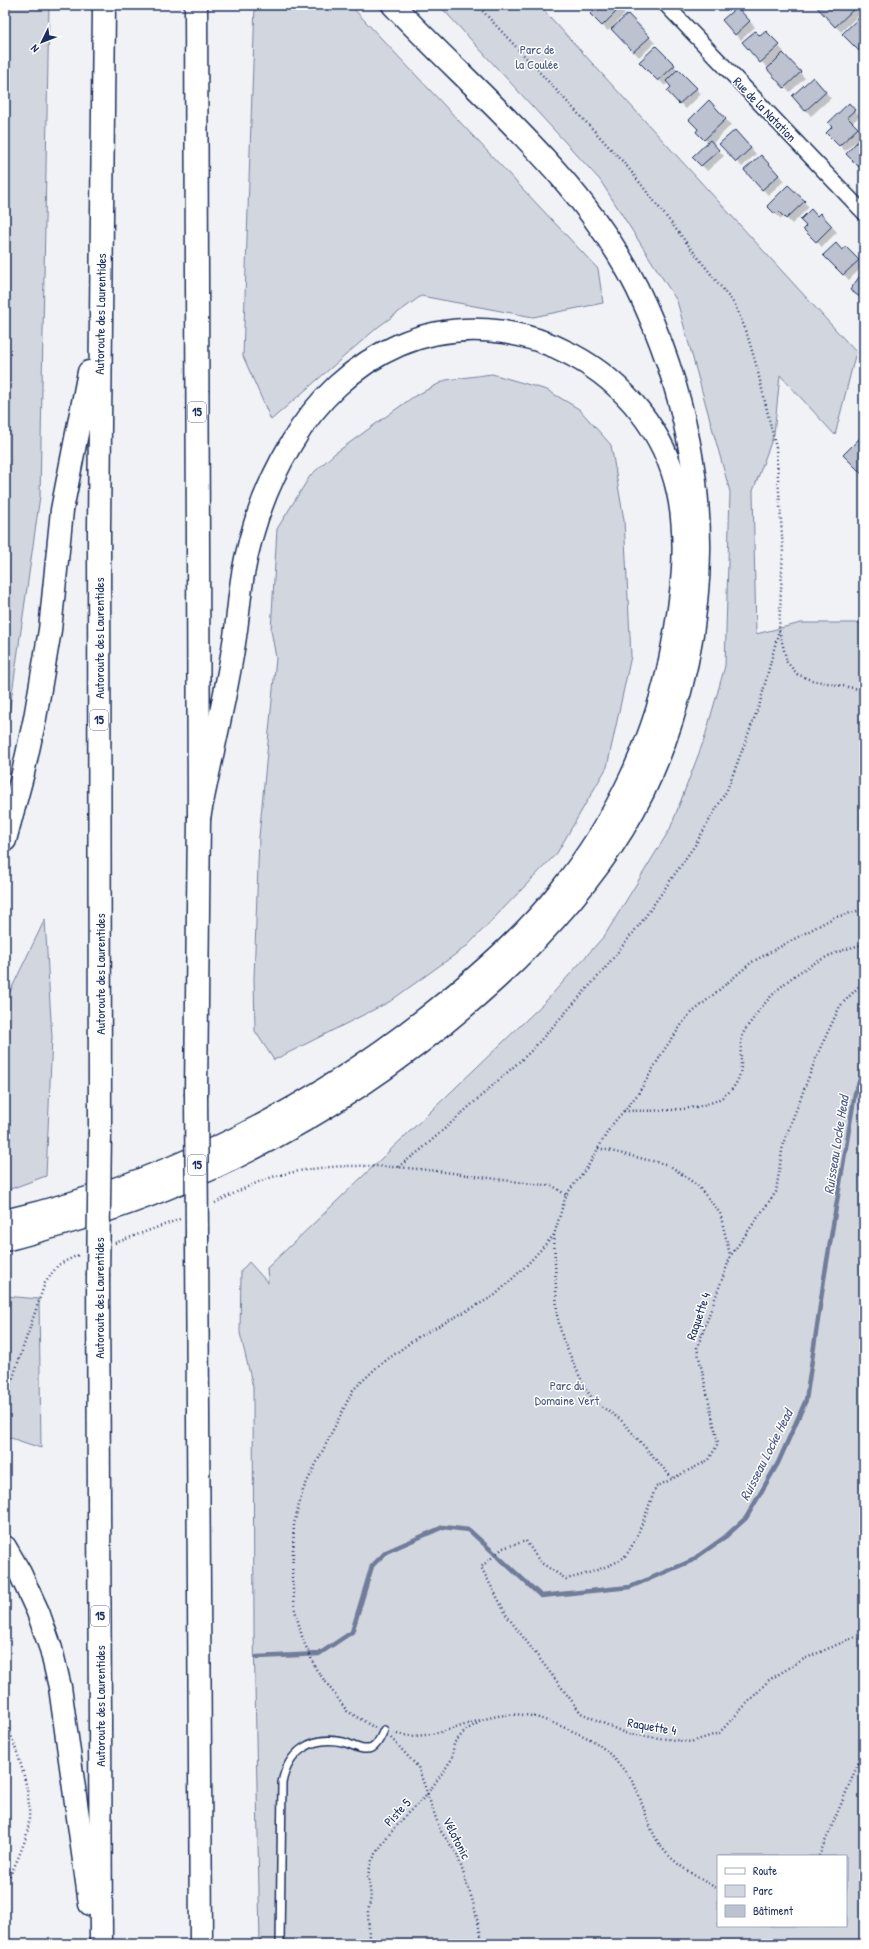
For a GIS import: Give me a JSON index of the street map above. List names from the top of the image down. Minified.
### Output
{"streets":{"highway":["Autoroute des Laurentides","15"],"street":["Rue de la Natation"],"path":["Raquette 4","Piste 5","Vélotonic"]},"crossings":[["Piste 5","Vélotonic"]],"water":["Ruisseau Locke Head"],"parks":["Parc de la Coulée","Parc du Domaine Vert"],"legend":["Route","Parc","Bâtiment"],"north":"bottom left"}
